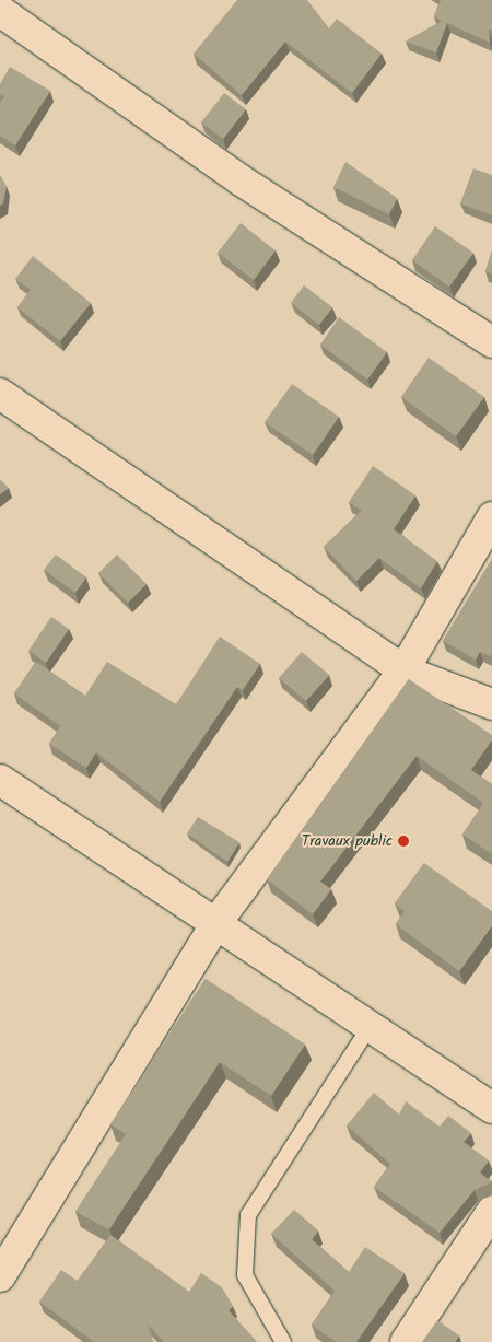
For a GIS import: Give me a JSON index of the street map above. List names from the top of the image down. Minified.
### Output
{"places":["Travaux public"]}
